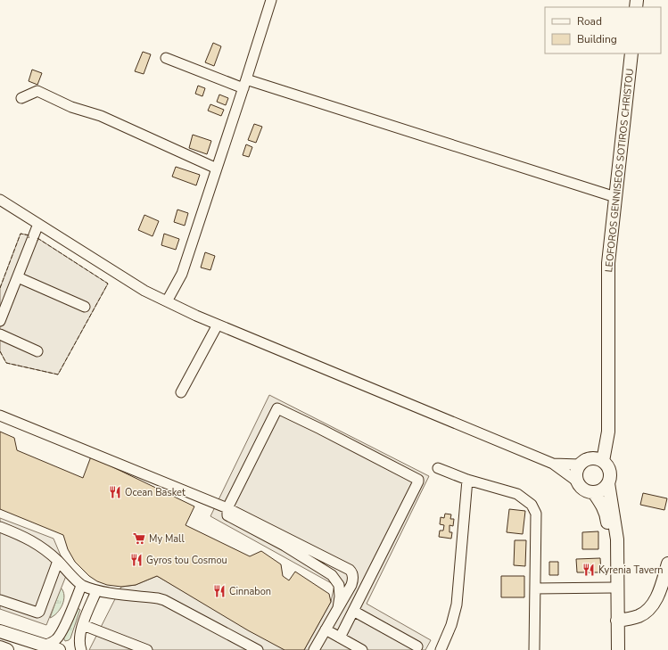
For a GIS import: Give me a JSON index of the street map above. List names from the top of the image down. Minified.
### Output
{"streets":{"main road":["LEOFOROS GENNISEOS SOTIROS CHRISTOU"]},"places":{"restaurant":["Ocean Basket","Gyros tou Cosmou","Kyrenia Tavern","Cinnabon"],"supermarket":["My Mall"]},"legend":["Road","Building"]}
